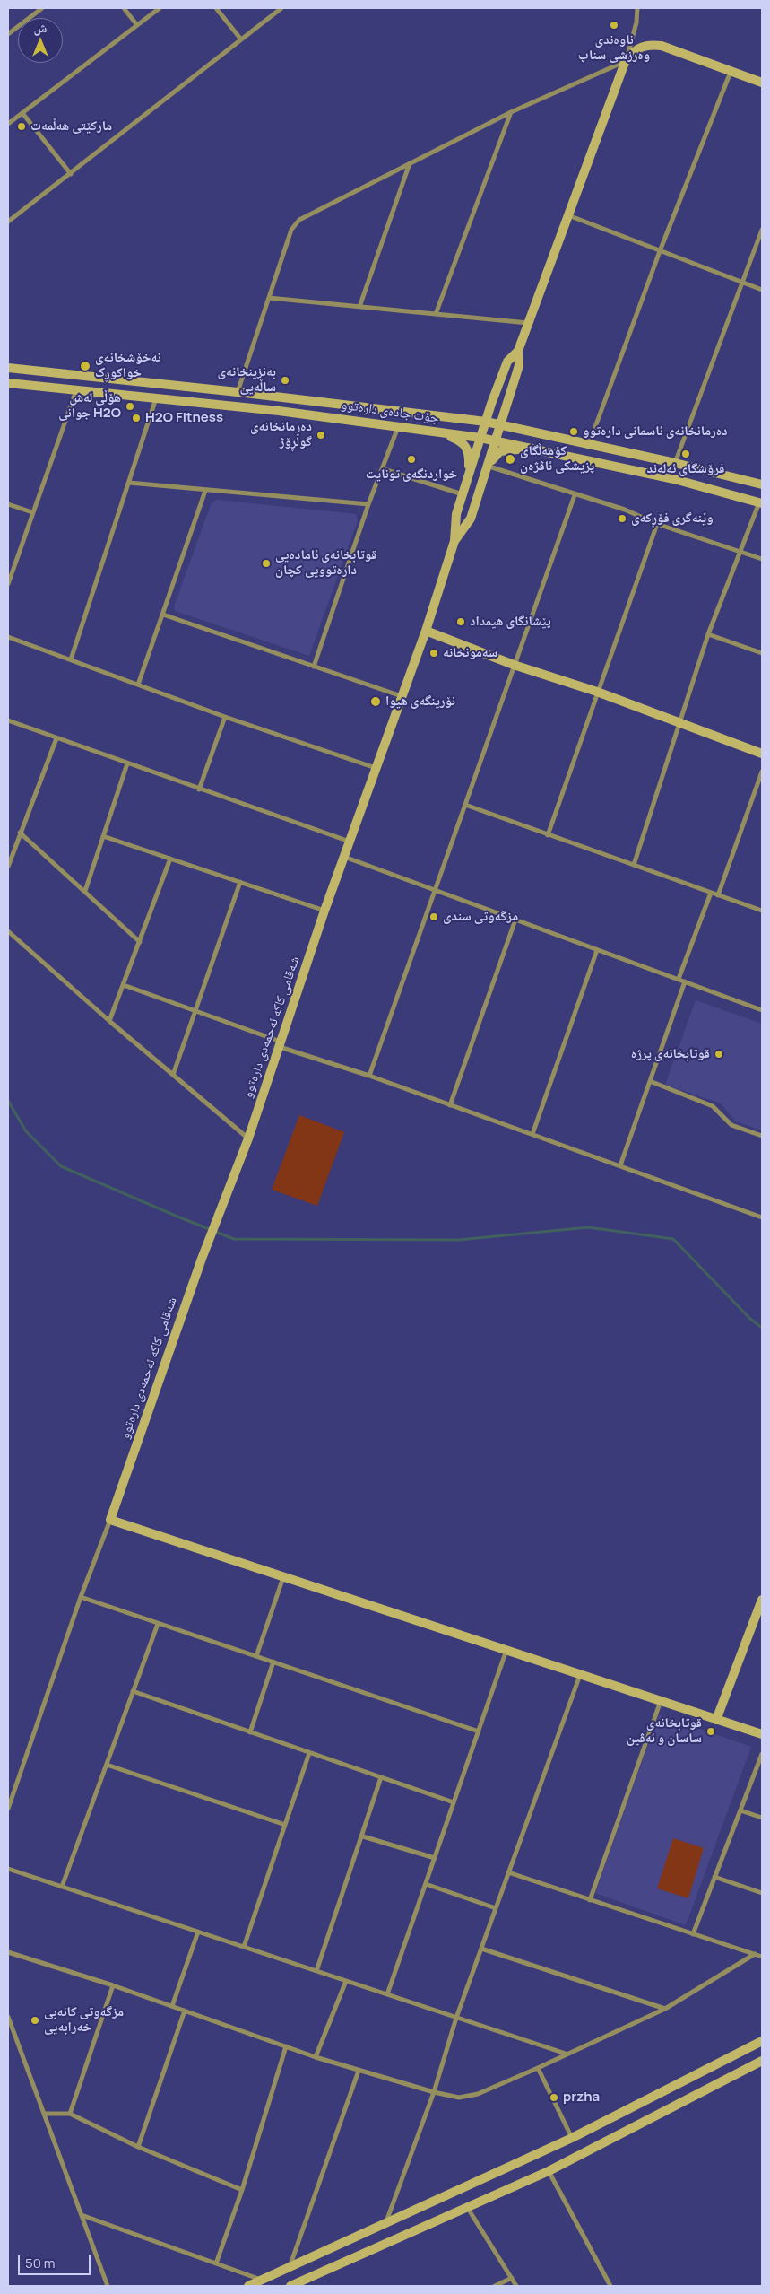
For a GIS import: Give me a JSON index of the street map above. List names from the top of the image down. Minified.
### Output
{"streets":{"street":["جۆت جادەی دارەتوو","شەقامی کاکە ئەحمەدی دارەتوو"]},"crossings":[["جۆت جادەی دارەتوو","شەقامی کاکە ئەحمەدی دارەتوو"]],"places":["ناوەندی وەرزشی سناپ","مارکێتی هەڵمەت","نەخۆشخانەی خواکوڕک","بەنزینخانەی ساڵەیی","هۆڵی لەش جوانی H2O","H2O Fitness","دەرمانخانەی ئاسمانی دارەتوو","دەرمانخانەی گوڵڕۆژ","فرۆشگای ئەلەند","خواردنگەی تونایت","کۆمەڵگای پزیشکی ئاڤژەن","وێنەگری فۆڕکەی","قوتابخانەی ئامادەیی دارەتوویی کچان","پێشانگای هیمداد","سەمونخانە","نۆرینگەی هیوا","مزگەوتی سندی","قوتابخانەی پرژە","قوتابخانەی ساسان و ئەڤین","مزگەوتی کانەبی خەرابەیی","przha"],"scale_bar":"50 m","north":"top"}
